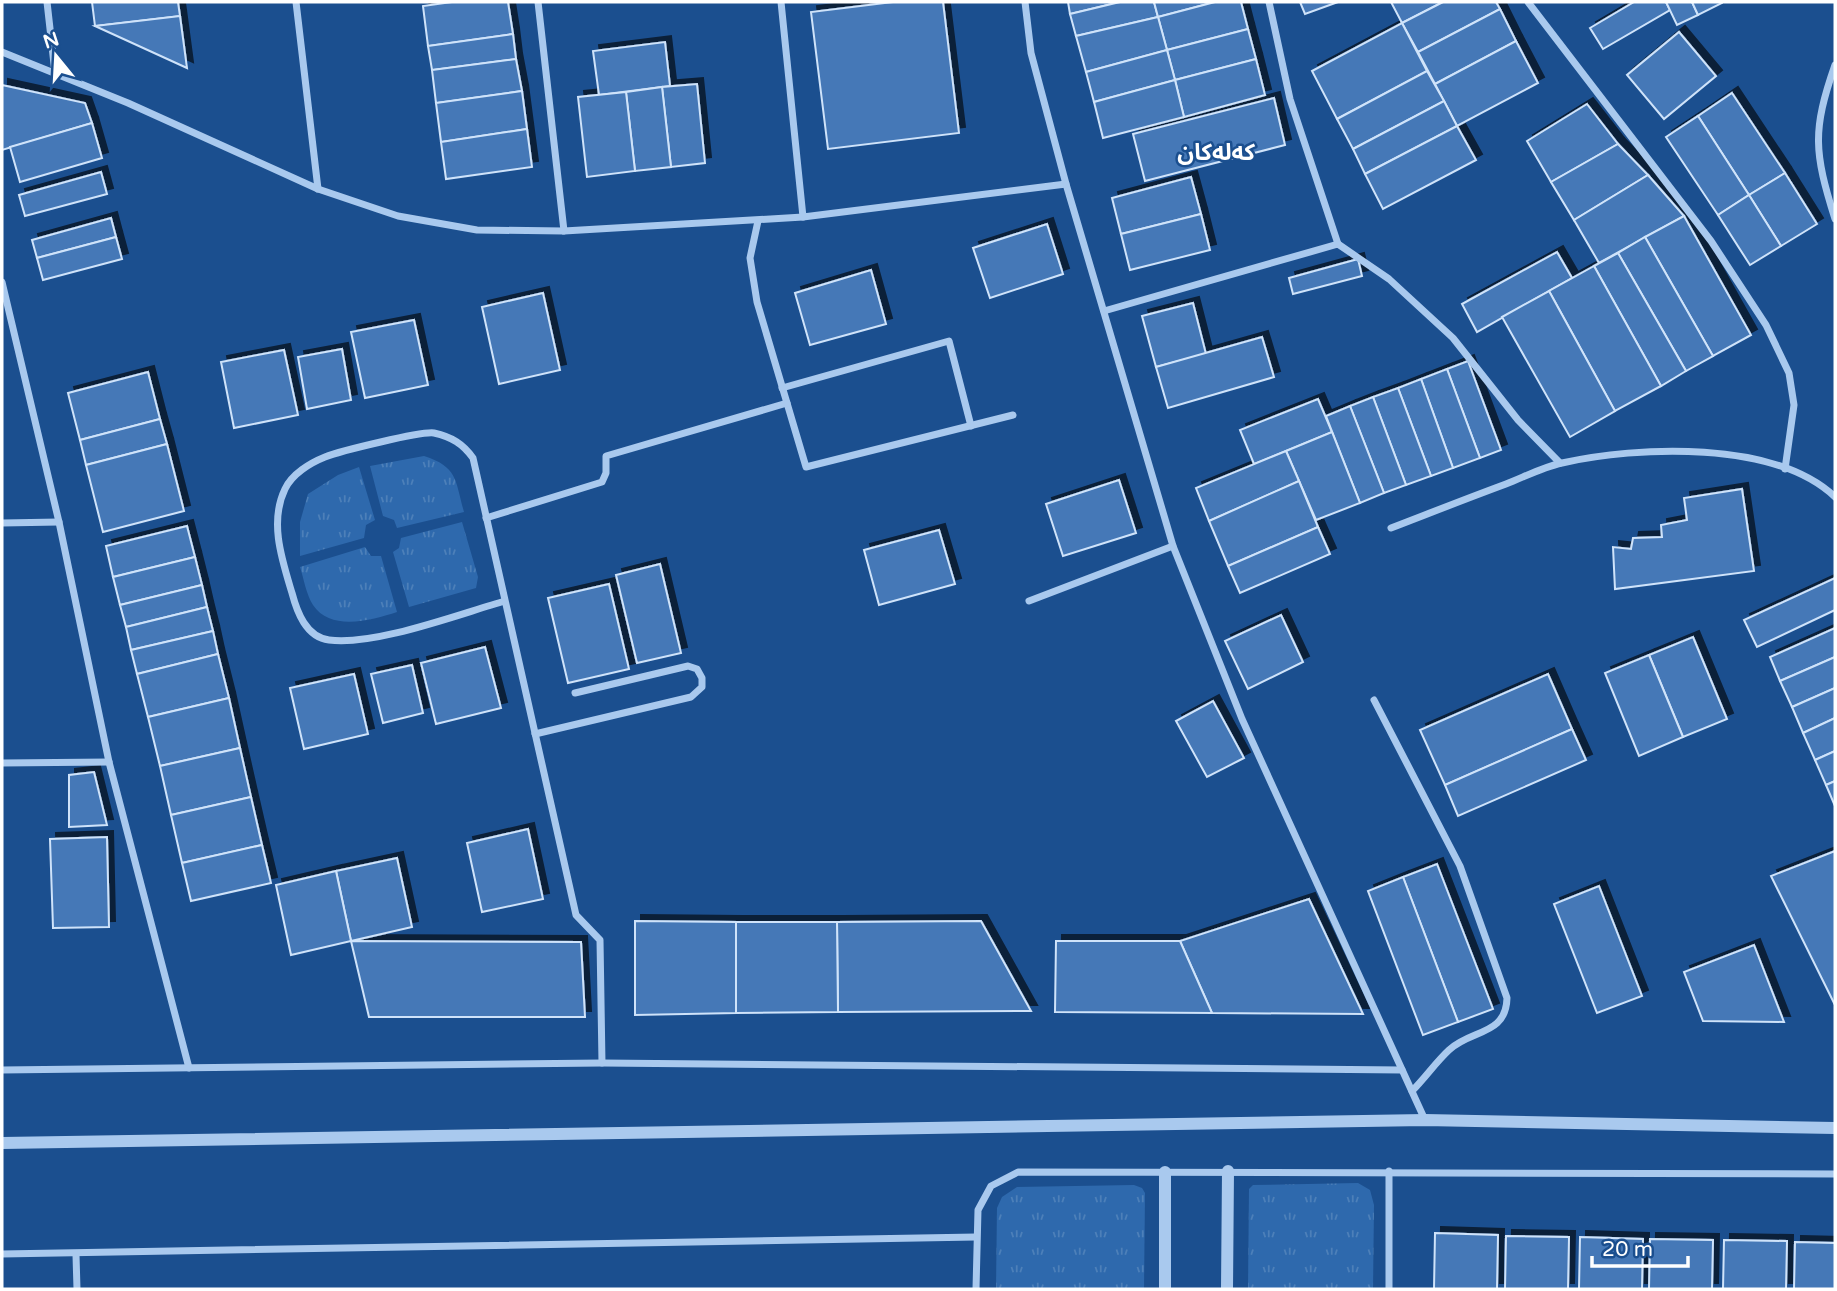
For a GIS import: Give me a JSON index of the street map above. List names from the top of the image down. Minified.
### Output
{"districts":["کەلەکان"],"scale_bar":"20 m","north":"top"}
